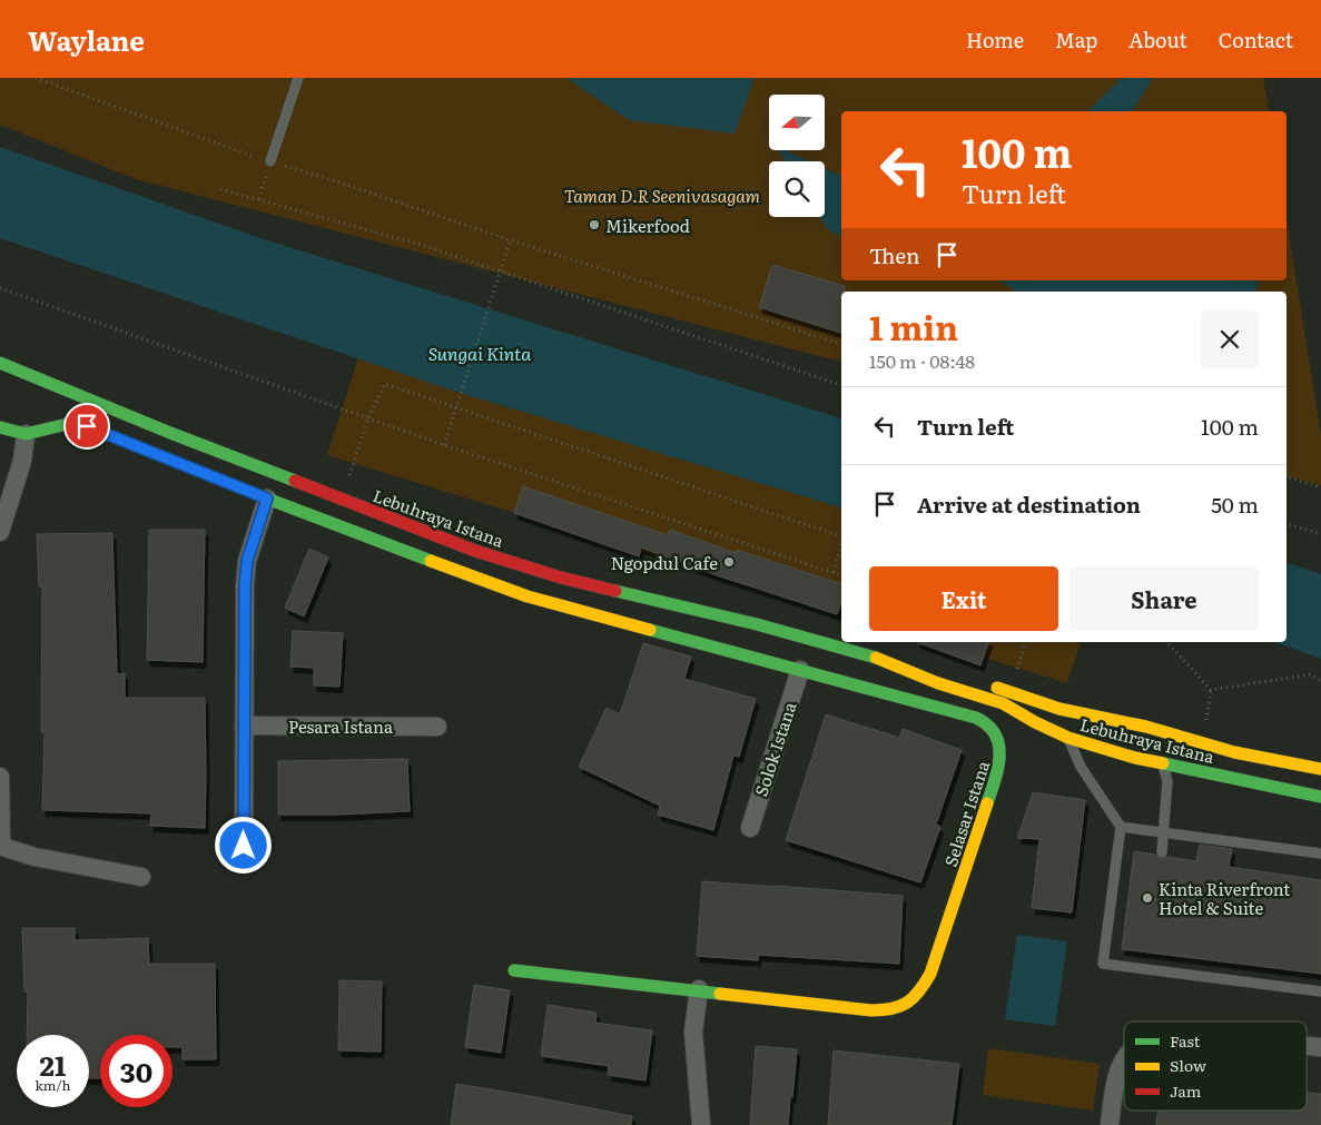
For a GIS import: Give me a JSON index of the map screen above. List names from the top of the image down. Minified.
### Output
{"streets":{"street":["Lebuhraya Istana","Pesara Istana","Solok Istana","Selasar Istana"]},"crossings":[["Solok Istana","Selasar Istana"]],"water":["Sungai Kinta"],"parks":["Taman D.R Seenivasagam"],"places":["Mikerfood","Ngopdul Cafe","Kinta Riverfront Hotel & Suite"],"legend":["Fast","Slow","Jam"],"north":"left","page":{"header":"Waylane","nav":["Home","Map","About","Contact"],"turn":["100 m","Turn left"],"then":"Then","heading":["1 min","150 m · 08:48"],"list":[{"name":"Turn left","value":"100 m"},{"name":"Arrive at destination","value":"50 m"}],"buttons":["Exit","Share"],"speed":"21 km/h","limit":"30"}}
